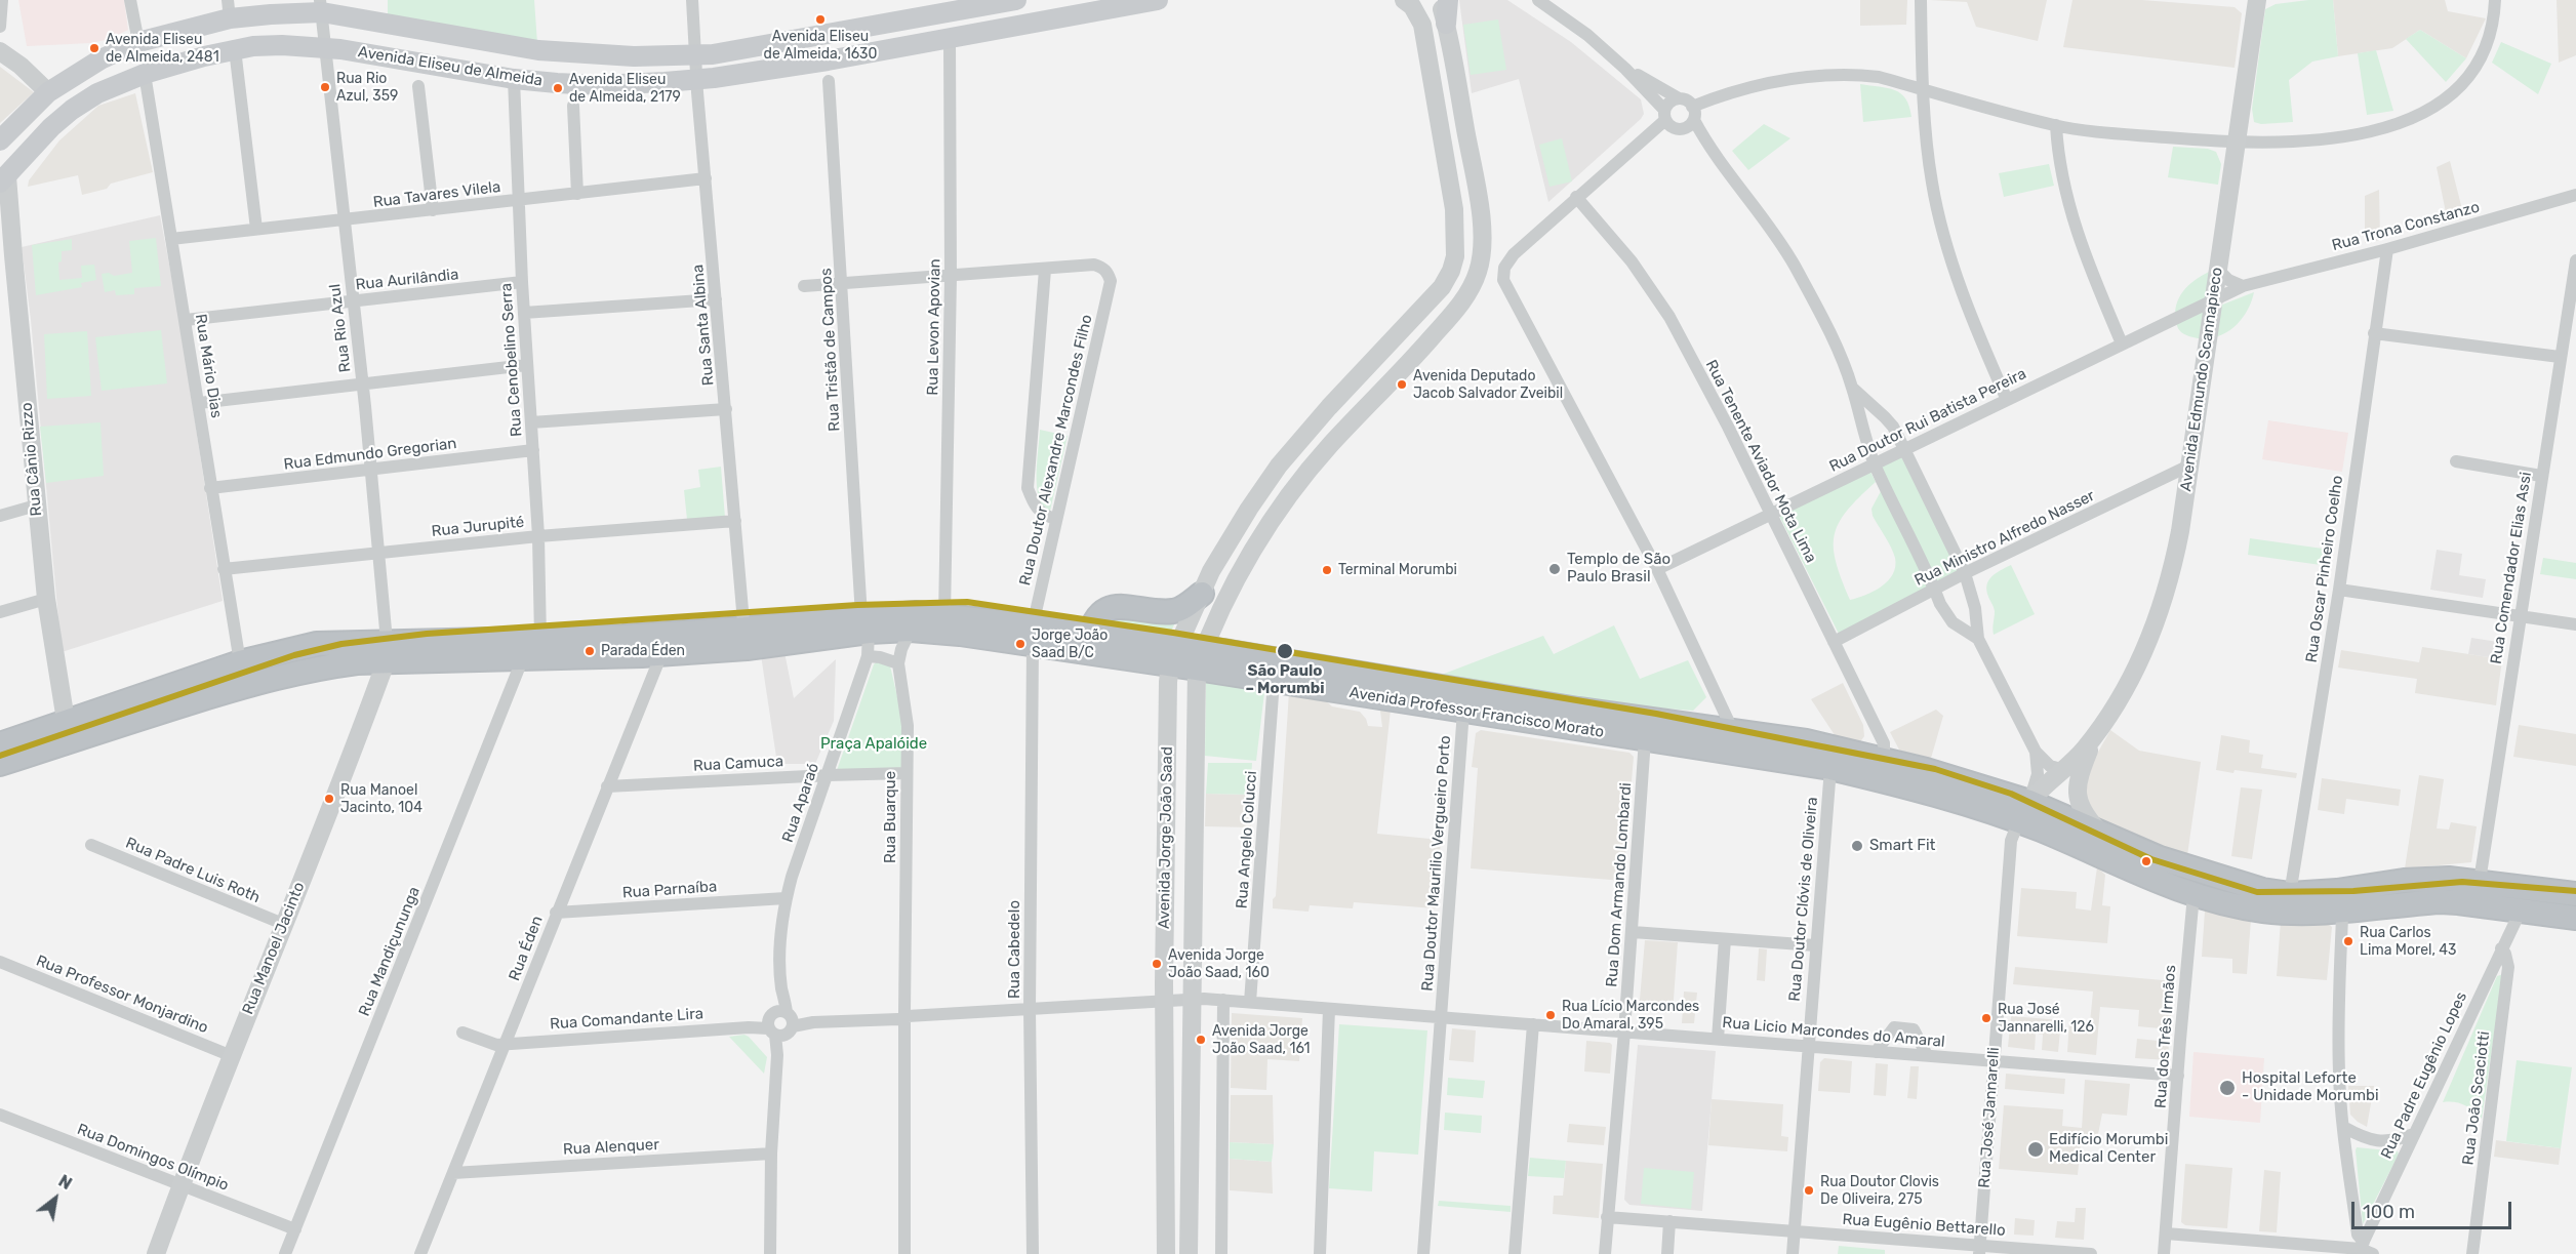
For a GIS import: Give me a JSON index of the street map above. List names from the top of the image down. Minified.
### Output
{"streets":{"highway":["Avenida Professor Francisco Morato"],"main road":["Avenida Eliseu de Almeida","Avenida Edmundo Scannapieco","Rua Cânio Rizzo","Avenida Jorge João Saad","Rua Manoel Jacinto"],"street":["Rua Tavares Vilela","Rua Trona Constanzo","Rua Aurilândia","Rua Santa Albina","Rua Levon Apovian","Rua Rio Azul","Rua Tristão de Campos","Rua Cenobelino Serra","Rua Mário Dias","Rua Doutor Rui Batista Pereira","Rua Doutor Alexandre Marcondes Filho","Rua Edmundo Gregorian","Rua Tenente Aviador Mota Lima","Rua Jurupité","Rua Ministro Alfredo Nasser","Rua Comendador Elias Assi","Rua Oscar Pinheiro Coelho","Rua Camuca","Rua Aparaó","Rua Buarque","Rua Angelo Colucci","Rua Doutor Maurilio Vergueiro Porto","Rua Padre Luis Roth","Rua Dom Armando Lombardi","Rua Parnaíba","Rua Doutor Clóvis de Oliveira","Rua Éden","Rua Cabedelo","Rua Mandiçununga","Rua Professor Monjardino","Rua Comandante Lira","Rua Licio Marcondes do Amaral","Rua dos Três Irmãos","Rua Padre Eugênio Lopes","Rua João Scaciotti","Rua José Jannarelli","Rua Alenquer","Rua Domingos Olímpio","Rua Eugênio Bettarello"]},"crossings":[["Avenida Eliseu de Almeida","Rua Santa Albina"],["Avenida Eliseu de Almeida","Rua Levon Apovian"],["Avenida Eliseu de Almeida","Rua Rio Azul"],["Avenida Eliseu de Almeida","Rua Cenobelino Serra"],["Avenida Eliseu de Almeida","Rua Mário Dias"],["Avenida Eliseu de Almeida","Rua Cânio Rizzo"],["Rua Tavares Vilela","Rua Santa Albina"],["Rua Tavares Vilela","Rua Rio Azul"],["Rua Tavares Vilela","Rua Cenobelino Serra"],["Rua Tavares Vilela","Rua Mário Dias"],["Rua Trona Constanzo","Avenida Edmundo Scannapieco"],["Rua Trona Constanzo","Rua Doutor Rui Batista Pereira"],["Rua Trona Constanzo","Rua Oscar Pinheiro Coelho"],["Rua Aurilândia","Rua Rio Azul"],["Rua Aurilândia","Rua Cenobelino Serra"],["Rua Aurilândia","Rua Mário Dias"],["Rua Santa Albina","Rua Jurupité"],["Rua Santa Albina","Avenida Professor Francisco Morato"],["Rua Levon Apovian","Avenida Professor Francisco Morato"],["Rua Rio Azul","Rua Edmundo Gregorian"],["Rua Rio Azul","Rua Jurupité"],["Rua Rio Azul","Avenida Professor Francisco Morato"],["Rua Rio Azul","Rua Manoel Jacinto"],["Rua Tristão de Campos","Avenida Professor Francisco Morato"],["Rua Tristão de Campos","Rua Aparaó"],["Rua Cenobelino Serra","Rua Edmundo Gregorian"],["Rua Cenobelino Serra","Rua Jurupité"],["Rua Cenobelino Serra","Avenida Professor Francisco Morato"],["Rua Mário Dias","Rua Edmundo Gregorian"],["Rua Mário Dias","Rua Jurupité"],["Rua Mário Dias","Avenida Professor Francisco Morato"],["Avenida Edmundo Scannapieco","Rua Doutor Rui Batista Pereira"],["Avenida Edmundo Scannapieco","Rua Ministro Alfredo Nasser"],["Avenida Edmundo Scannapieco","Avenida Professor Francisco Morato"],["Avenida Edmundo Scannapieco","Rua José Jannarelli"],["Rua Doutor Rui Batista Pereira","Rua Tenente Aviador Mota Lima"],["Rua Doutor Alexandre Marcondes Filho","Avenida Professor Francisco Morato"],["Rua Doutor Alexandre Marcondes Filho","Rua Cabedelo"],["Rua Cânio Rizzo","Avenida Professor Francisco Morato"],["Rua Tenente Aviador Mota Lima","Rua Ministro Alfredo Nasser"],["Rua Tenente Aviador Mota Lima","Avenida Professor Francisco Morato"],["Rua Comendador Elias Assi","Avenida Professor Francisco Morato"],["Rua Oscar Pinheiro Coelho","Avenida Professor Francisco Morato"],["Avenida Professor Francisco Morato","Rua Aparaó"],["Avenida Professor Francisco Morato","Rua Buarque"],["Avenida Professor Francisco Morato","Avenida Jorge João Saad"],["Avenida Professor Francisco Morato","Rua Angelo Colucci"],["Avenida Professor Francisco Morato","Rua Doutor Maurilio Vergueiro Porto"],["Avenida Professor Francisco Morato","Rua Dom Armando Lombardi"],["Avenida Professor Francisco Morato","Rua Doutor Clóvis de Oliveira"],["Avenida Professor Francisco Morato","Rua Manoel Jacinto"],["Avenida Professor Francisco Morato","Rua Éden"],["Avenida Professor Francisco Morato","Rua Cabedelo"],["Avenida Professor Francisco Morato","Rua Mandiçununga"],["Avenida Professor Francisco Morato","Rua dos Três Irmãos"],["Avenida Professor Francisco Morato","Rua Padre Eugênio Lopes"],["Avenida Professor Francisco Morato","Rua José Jannarelli"],["Rua Camuca","Rua Aparaó"],["Rua Camuca","Rua Buarque"],["Rua Camuca","Rua Éden"],["Rua Aparaó","Rua Parnaíba"],["Rua Aparaó","Rua Comandante Lira"],["Rua Buarque","Rua Comandante Lira"],["Avenida Jorge João Saad","Rua Comandante Lira"],["Avenida Jorge João Saad","Rua Licio Marcondes do Amaral"],["Rua Angelo Colucci","Rua Licio Marcondes do Amaral"],["Rua Doutor Maurilio Vergueiro Porto","Rua Licio Marcondes do Amaral"],["Rua Padre Luis Roth","Rua Manoel Jacinto"],["Rua Dom Armando Lombardi","Rua Licio Marcondes do Amaral"],["Rua Dom Armando Lombardi","Rua Eugênio Bettarello"],["Rua Parnaíba","Rua Éden"],["Rua Doutor Clóvis de Oliveira","Rua Licio Marcondes do Amaral"],["Rua Doutor Clóvis de Oliveira","Rua Eugênio Bettarello"],["Rua Manoel Jacinto","Rua Professor Monjardino"],["Rua Manoel Jacinto","Rua Domingos Olímpio"],["Rua Éden","Rua Comandante Lira"],["Rua Éden","Rua Alenquer"],["Rua Cabedelo","Rua Comandante Lira"],["Rua Mandiçununga","Rua Domingos Olímpio"],["Rua Comandante Lira","Rua Licio Marcondes do Amaral"],["Rua Licio Marcondes do Amaral","Rua dos Três Irmãos"],["Rua Licio Marcondes do Amaral","Rua José Jannarelli"],["Rua Padre Eugênio Lopes","Rua João Scaciotti"],["Rua José Jannarelli","Rua Eugênio Bettarello"]],"parks":["Praça Apalóide"],"places":["Avenida Eliseu de Almeida, 1630","Avenida Eliseu de Almeida, 2481","Rua Rio Azul, 359","Avenida Eliseu de Almeida, 2179","Avenida Deputado Jacob Salvador Zveibil","Templo de São Paulo Brasil","Terminal Morumbi","Jorge João Saad B/C","Parada Éden","São Paulo – Morumbi","Rua Manoel Jacinto, 104","Smart Fit","Rua Carlos Lima Morel, 43","Avenida Jorge João Saad, 160","Rua Lício Marcondes Do Amaral, 395","Rua José Jannarelli, 126","Avenida Jorge João Saad, 161","Hospital Leforte - Unidade Morumbi","Edifício Morumbi Medical Center","Rua Doutor Clovis De Oliveira, 275"],"scale_bar":"100 m","north":"top right"}
